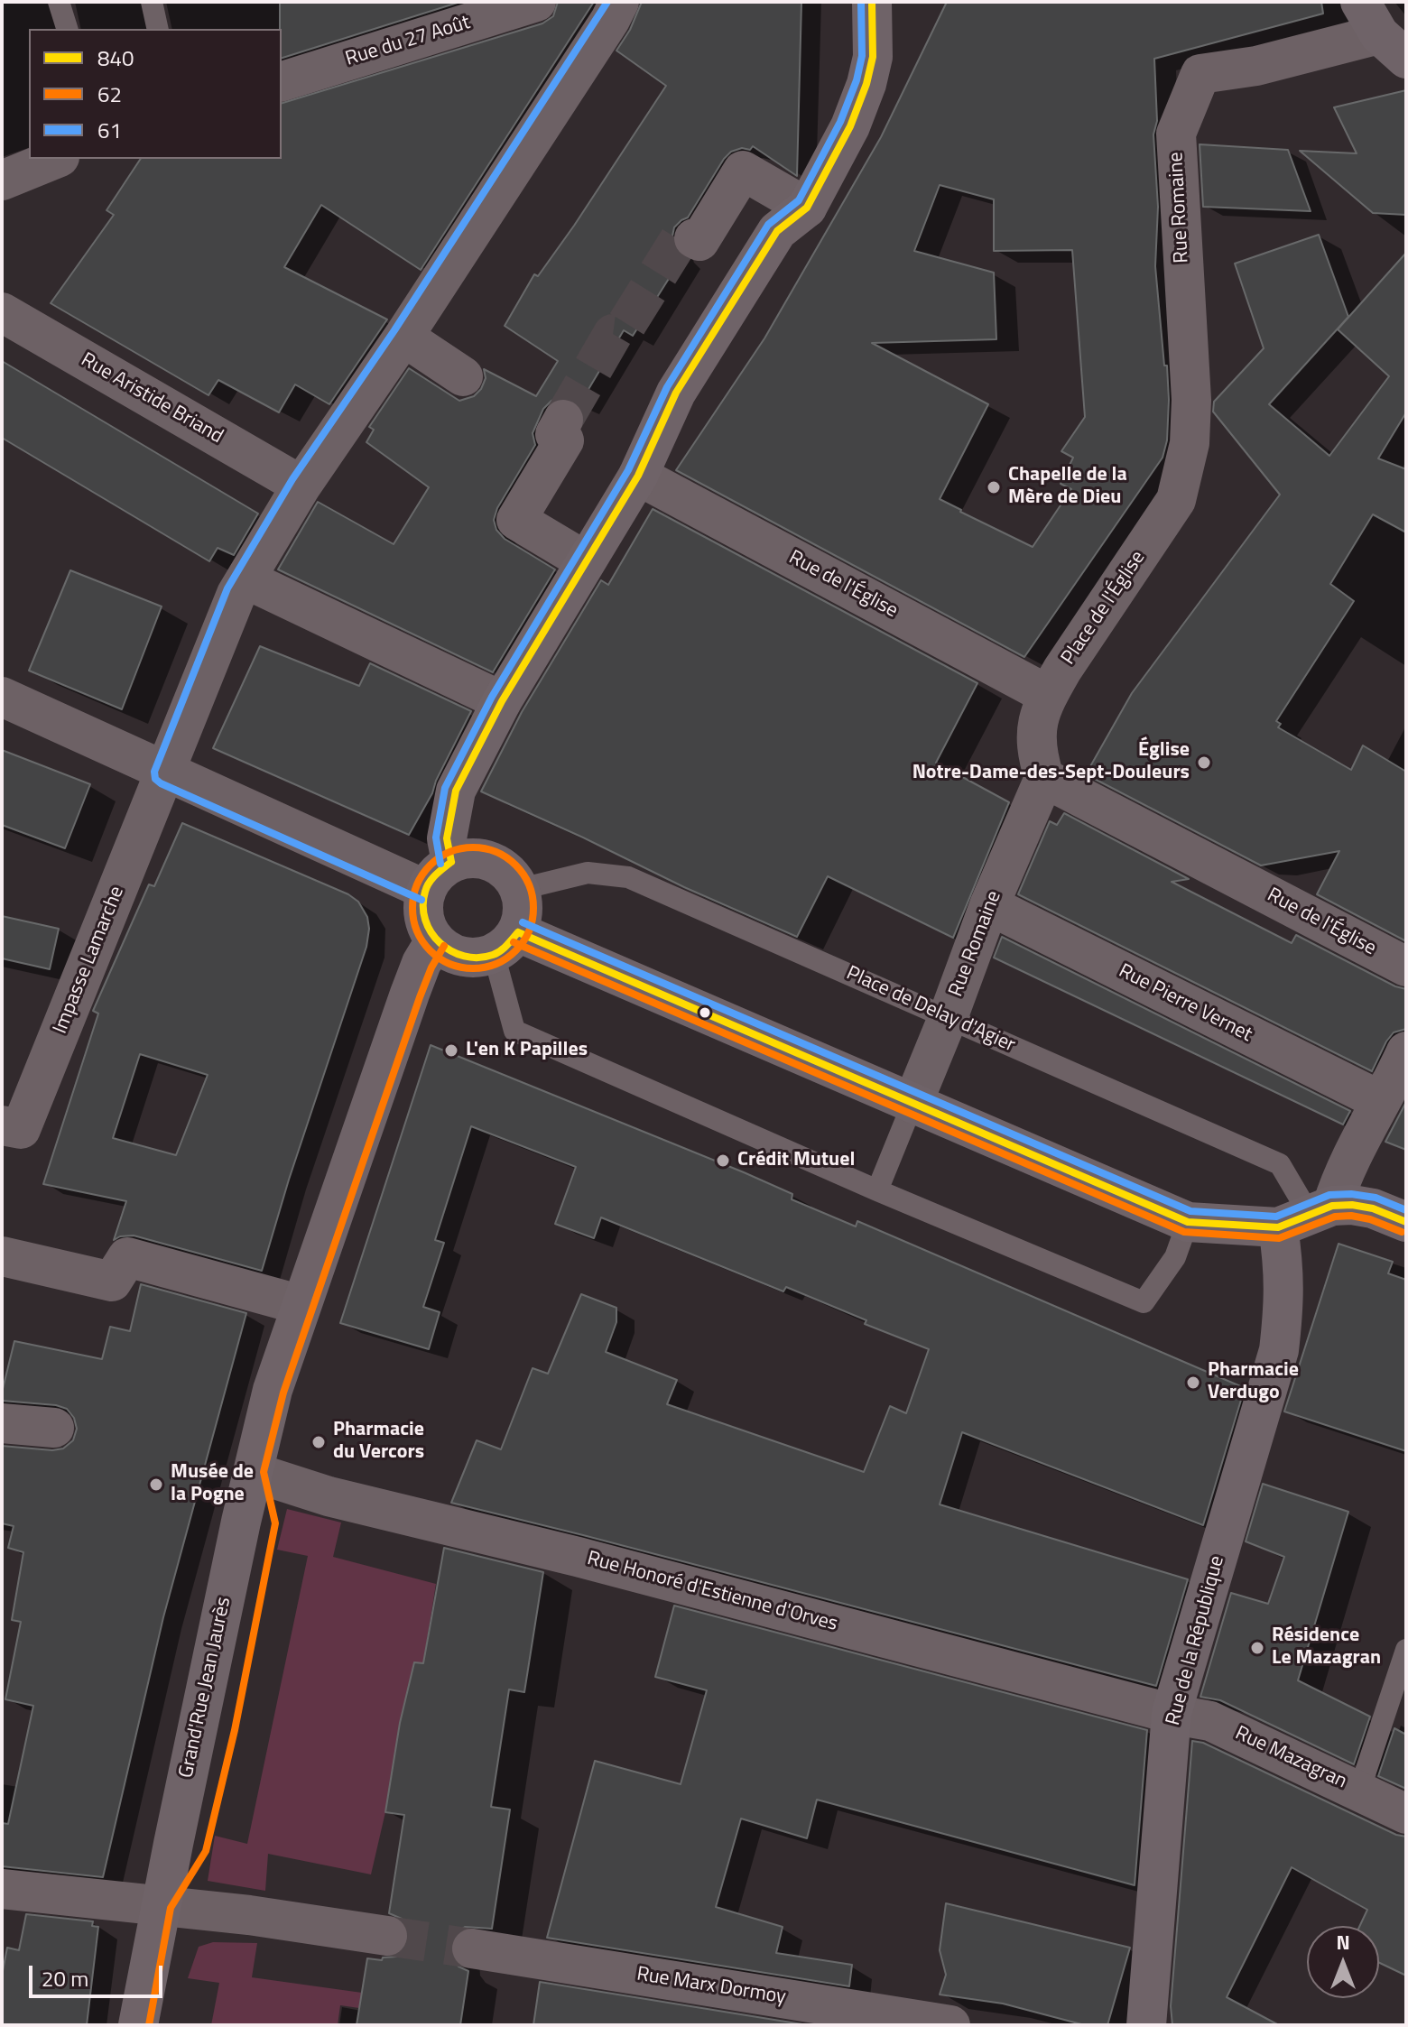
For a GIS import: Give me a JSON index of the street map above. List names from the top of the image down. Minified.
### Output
{"streets":{"main road":["Rue de la République","Grand'Rue Jean Jaurès"],"street":["Rue du 27 Août","Rue Romaine","Rue Aristide Briand","Rue de l'Église","Place de l'Église","Impasse Lamarche","Rue Pierre Vernet","Rue Honoré d'Estienne d'Orves","Rue Mazagran","Rue Marx Dormoy"],"lane":["Place de Delay d'Agier"]},"crossings":[["Rue Romaine","Rue de l'Église"],["Rue Romaine","Place de l'Église"],["Rue Romaine","Rue Pierre Vernet"],["Rue Romaine","Place de Delay d'Agier"],["Rue de l'Église","Place de l'Église"],["Place de Delay d'Agier","Rue de la République"],["Place de Delay d'Agier","Grand'Rue Jean Jaurès"],["Rue Honoré d'Estienne d'Orves","Rue de la République"],["Rue Honoré d'Estienne d'Orves","Grand'Rue Jean Jaurès"],["Rue Honoré d'Estienne d'Orves","Rue Mazagran"],["Rue de la République","Rue Mazagran"]],"places":["Chapelle de la Mère de Dieu","Église Notre-Dame-des-Sept-Douleurs","L'en K Papilles","Crédit Mutuel","Pharmacie Verdugo","Pharmacie du Vercors","Musée de la Pogne","Résidence Le Mazagran"],"lines":["transit line 840","transit line 61","transit line 62"],"legend":["840","62","61"],"scale_bar":"20 m","north":"top"}
